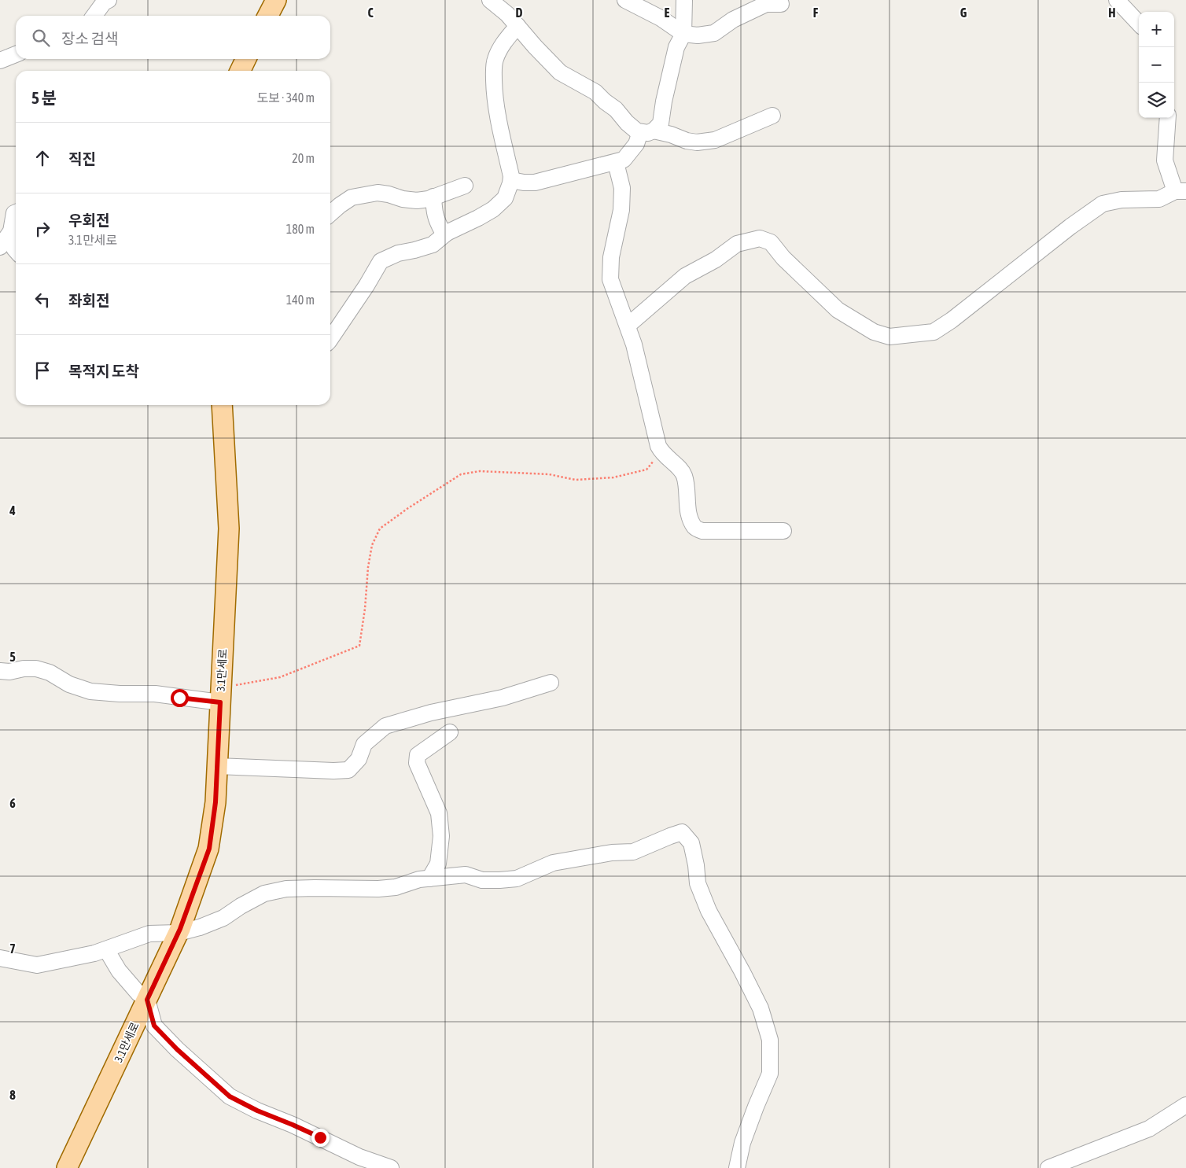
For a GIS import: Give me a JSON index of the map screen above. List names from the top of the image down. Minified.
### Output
{"streets":{"main road":["3.1만세로"]},"page":{"map_buttons":["+","−"],"search":"장소 검색","heading":["5 분","도보 · 340 m"],"list":[["직진","20 m"],["우회전","3.1만세로","180 m"],["좌회전","140 m"],"목적지 도착"]},"grid":{"columns":["C","D","E","F","G","H"],"rows":["4","5","6","7","8"]}}
